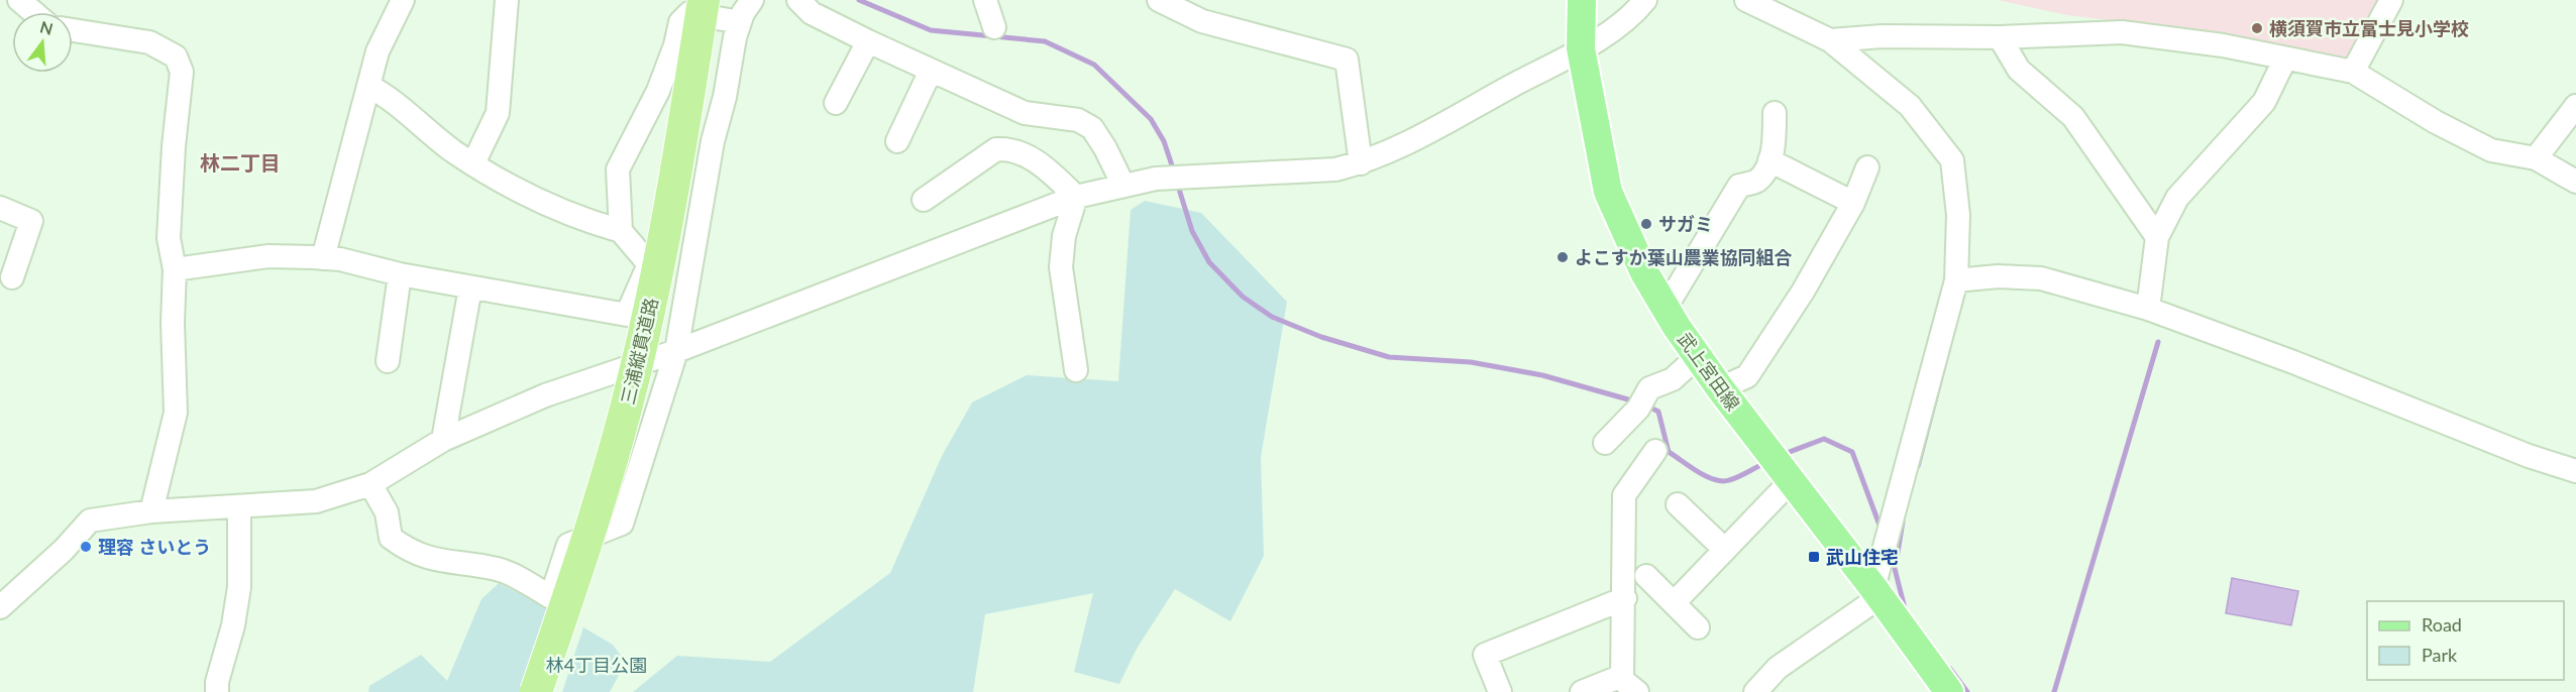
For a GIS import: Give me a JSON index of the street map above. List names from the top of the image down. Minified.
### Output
{"streets":{"highway":["三浦縦貫道路"],"main road":["武上宮田線"]},"districts":["林二丁目"],"parks":["林4丁目公園"],"places":{"other":["横須賀市立富士見小学校","サガミ","よこすか葉山農業協同組合","理容 さいとう"],"transit":["武山住宅"]},"legend":["Road","Park"],"north":"top"}
